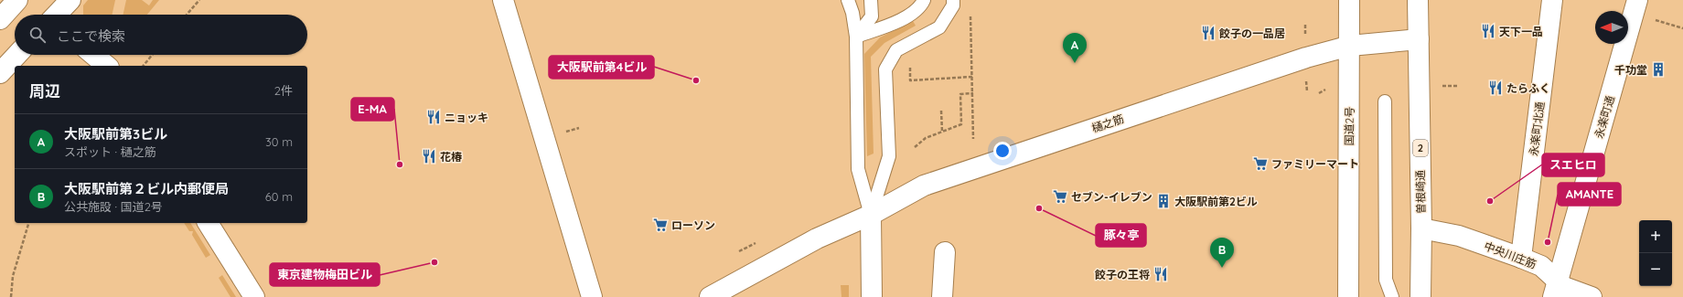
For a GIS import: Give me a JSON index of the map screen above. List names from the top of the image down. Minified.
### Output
{"streets":{"main road":["永楽町通","樋之筋","国道2号","永楽町北通","2","曽根崎通","中央川庄筋"]},"crossings":[["永楽町通","中央川庄筋"],["樋之筋","国道2号"],["樋之筋","曽根崎通"],["永楽町北通","中央川庄筋"],["曽根崎通","中央川庄筋"]],"places":{"restaurant":["天下一品","餃子の一品居","たらふく","ニョッキ","花椿","餃子の王将"],"building":["千功堂","大阪駅前第2ビル"],"other":["大阪駅前第4ビル","E-MA","スエヒロ","豚々亭","AMANTE","東京建物梅田ビル"],"supermarket":["ファミリーマート","セブン-イレブン","ローソン"]},"north":"left","page":{"search":"ここで検索","pins":["A","B"],"heading":["周辺","2件"],"list":[{"mark":"A","name":"大阪駅前第3ビル","note":"スポット · 樋之筋","value":"30 m"},{"mark":"B","name":"大阪駅前第２ビル内郵便局","note":"公共施設 · 国道2号","value":"60 m"}],"map_buttons":["+","−"]}}
